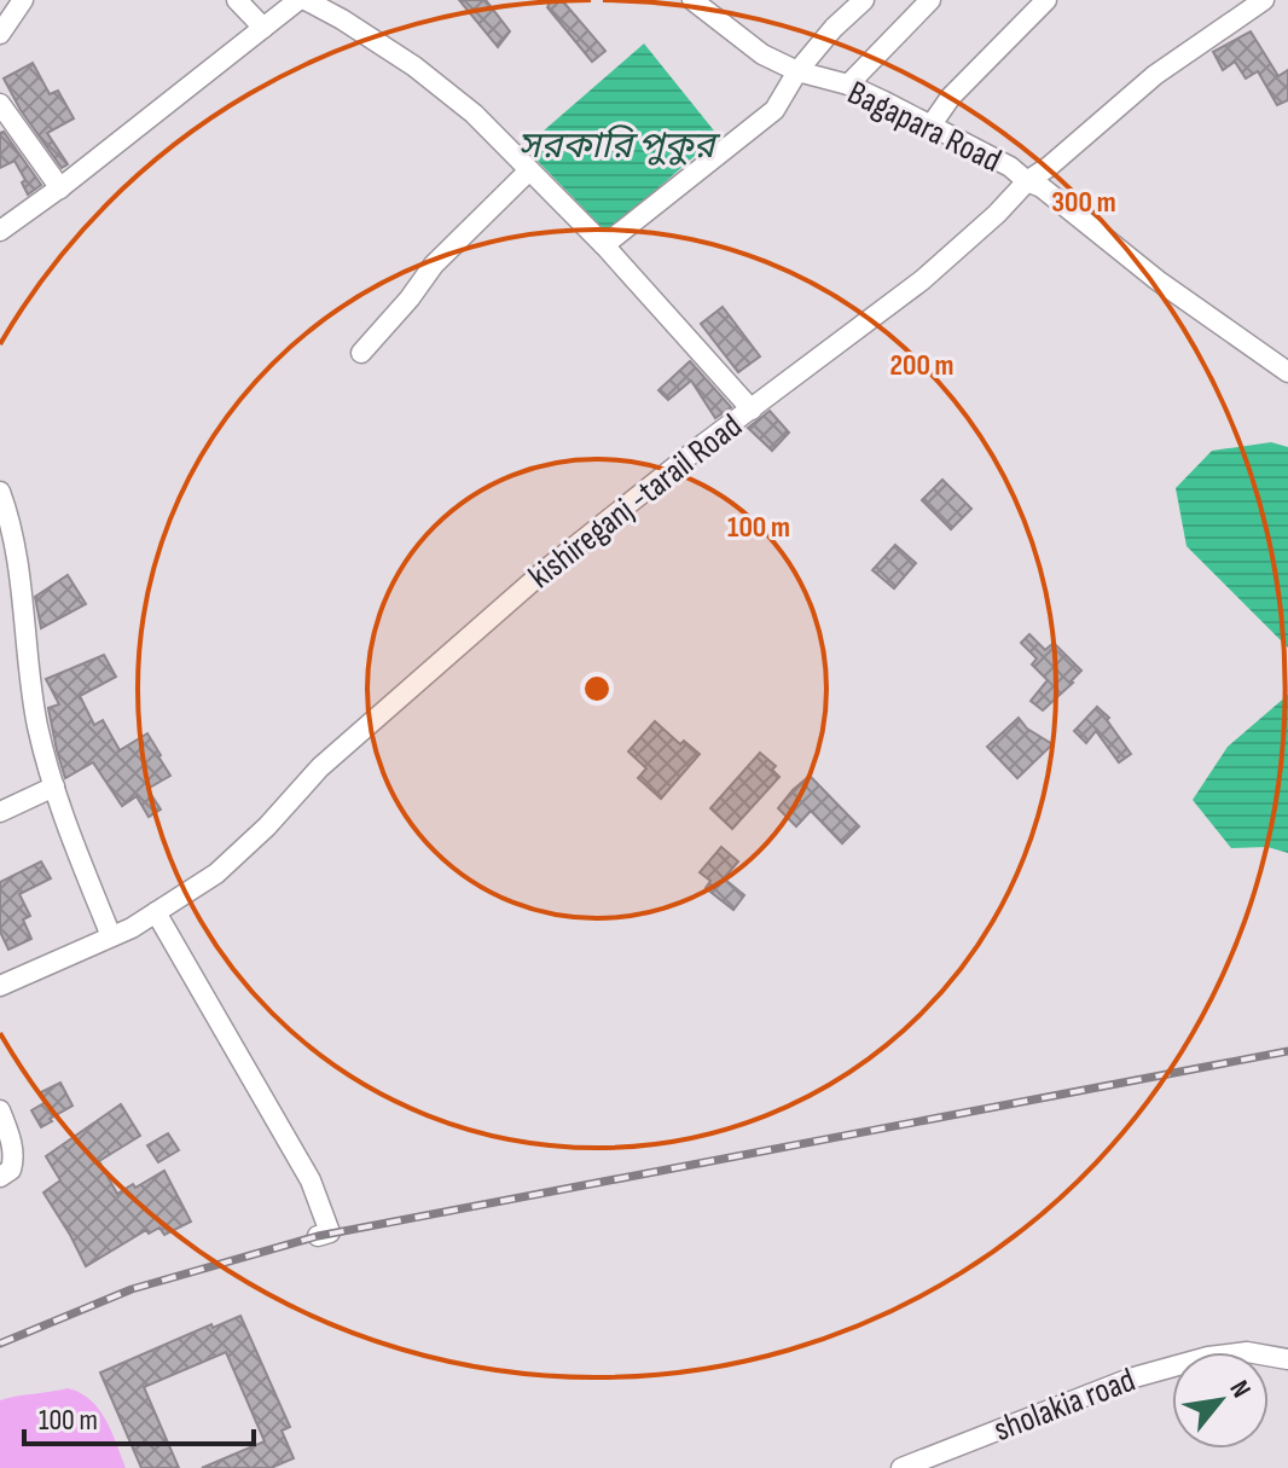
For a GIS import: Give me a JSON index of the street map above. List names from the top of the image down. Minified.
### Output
{"streets":{"street":["Bagapara Road","kishireganj -tarail Road","sholakia road"]},"crossings":[["Bagapara Road","kishireganj -tarail Road"]],"water":["সরকারি পুকুর"],"scale_bar":"100 m","north":"top right","rings":["300 m","200 m","100 m"]}
